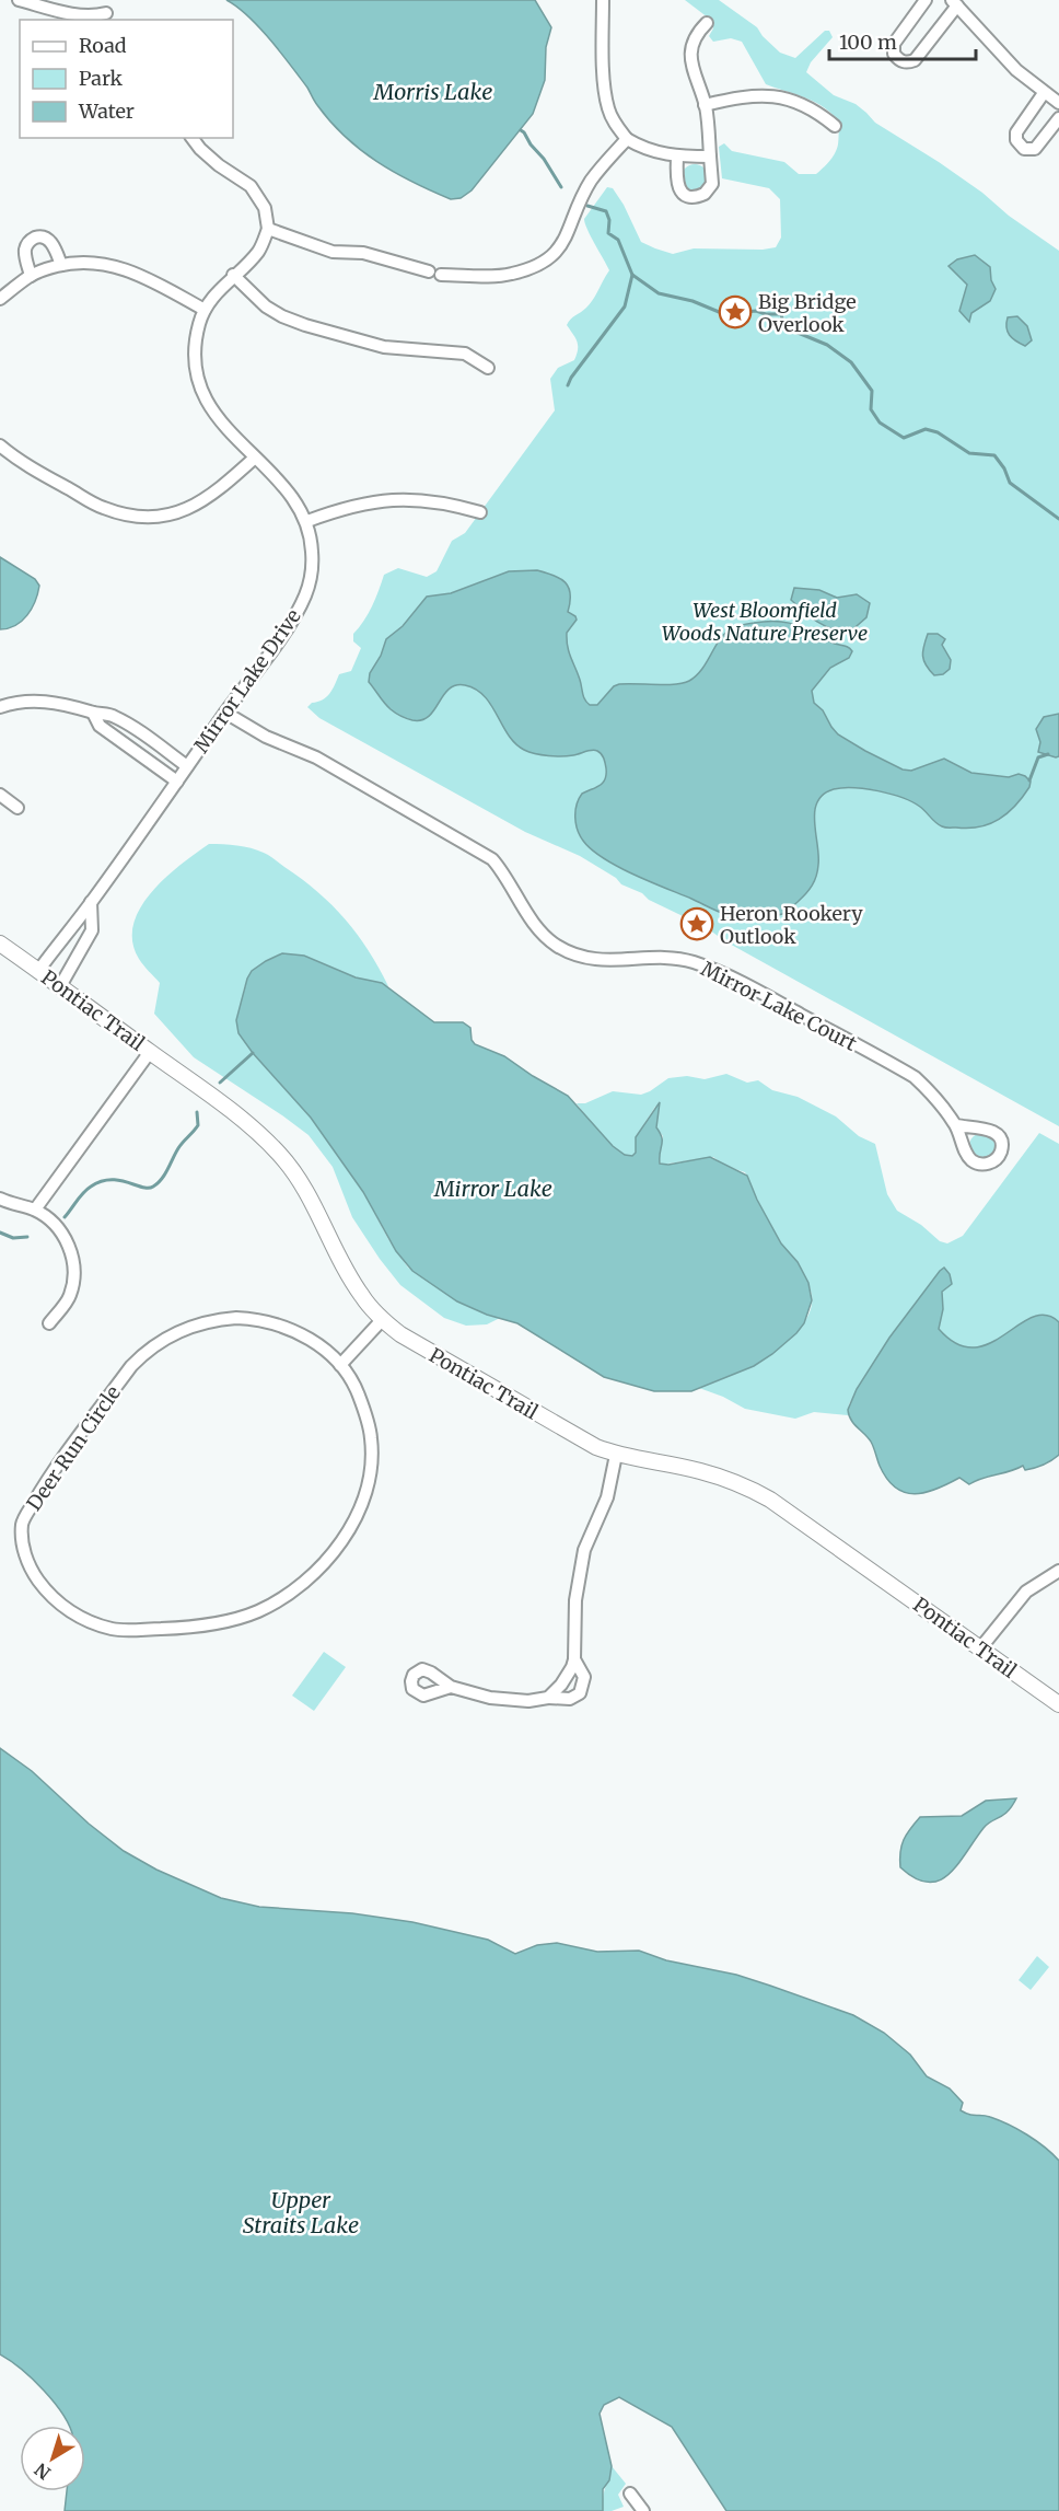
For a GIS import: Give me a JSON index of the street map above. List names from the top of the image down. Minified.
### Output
{"streets":{"main road":["Pontiac Trail"],"street":["Mirror Lake Drive","Mirror Lake Court","Deer Run Circle"]},"crossings":[["Mirror Lake Drive","Mirror Lake Court"],["Mirror Lake Drive","Pontiac Trail"]],"water":["Morris Lake","Mirror Lake","Upper Straits Lake"],"parks":["West Bloomfield Woods Nature Preserve"],"places":{"place":["Big Bridge Overlook","Heron Rookery Outlook"]},"legend":["Road","Park","Water"],"scale_bar":"100 m","north":"bottom left"}
